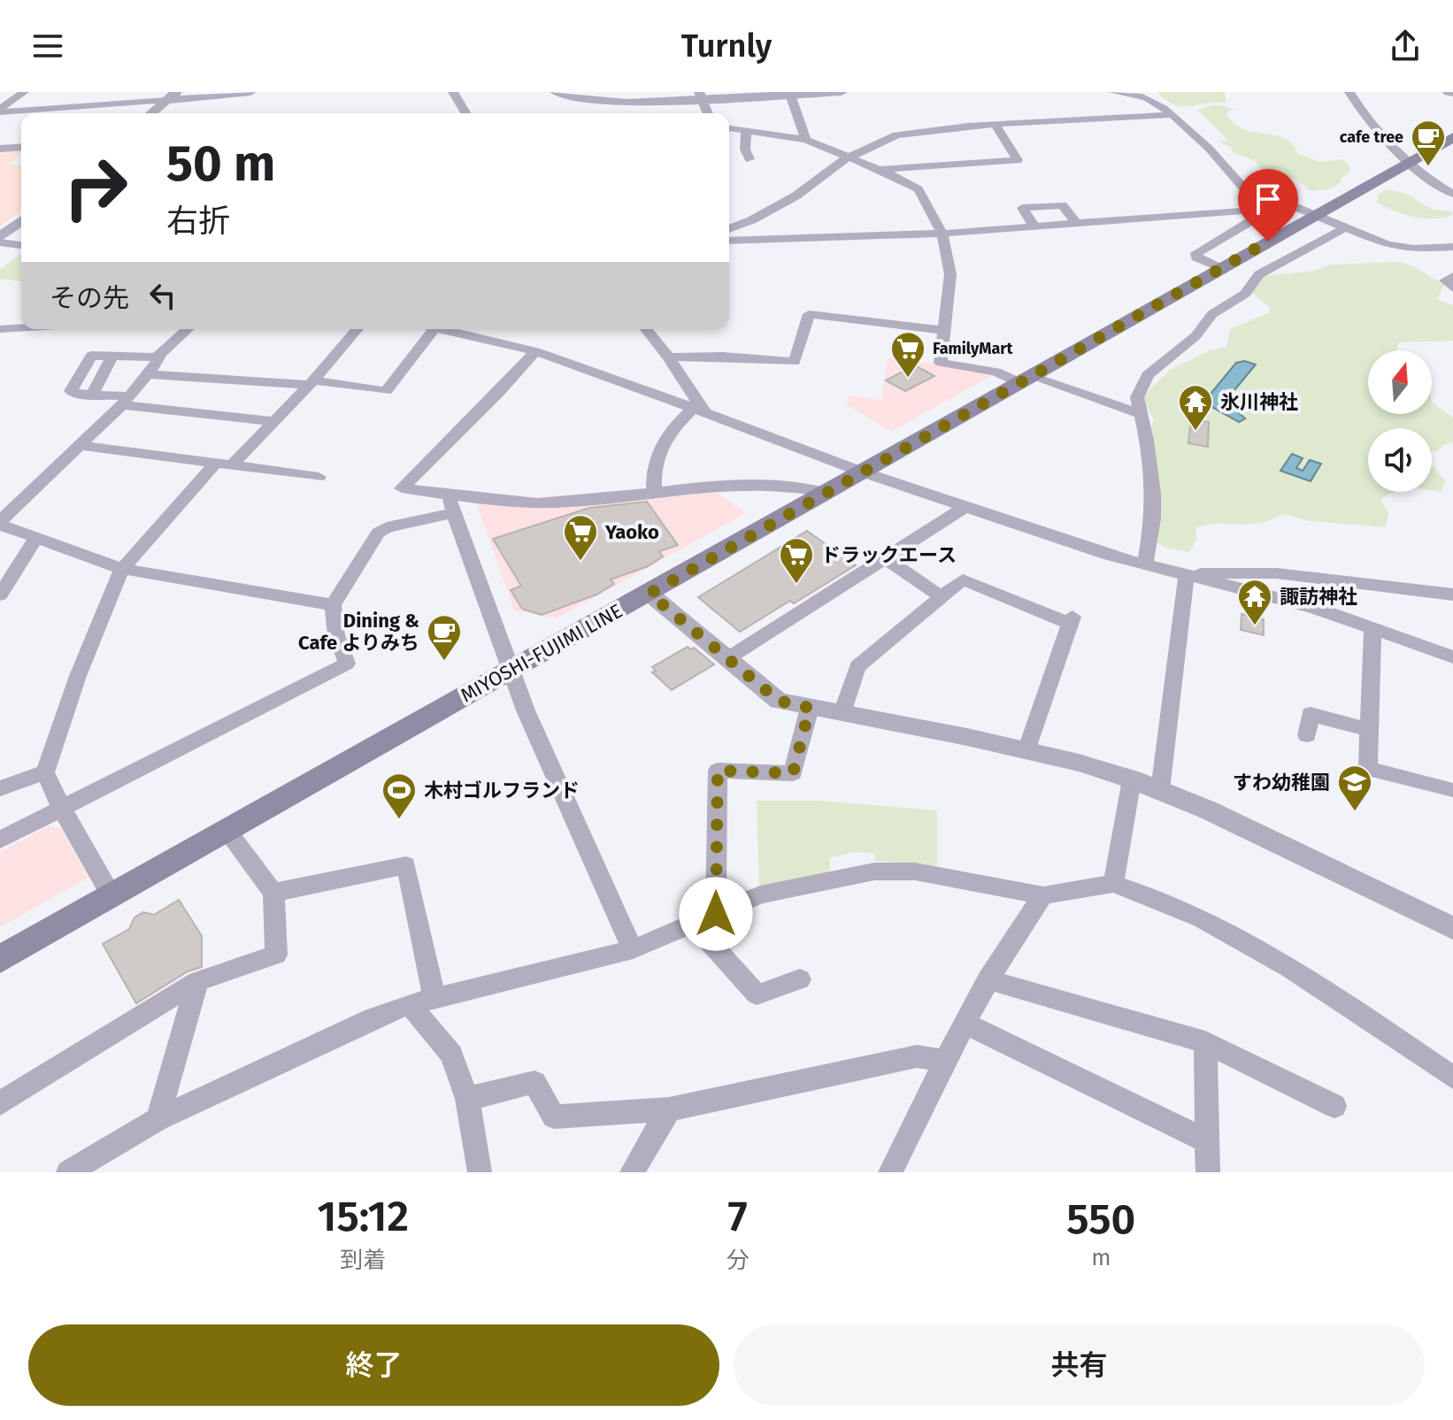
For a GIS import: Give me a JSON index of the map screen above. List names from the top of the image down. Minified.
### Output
{"streets":{"main road":["MIYOSHI-FUJIMI LINE"]},"places":{"cafe":["cafe tree","Dining & Cafe よりみち"],"supermarket":["FamilyMart","Yaoko","ドラックエース"],"temple":["氷川神社","諏訪神社"],"school or university":["すわ幼稚園"],"sports":["木村ゴルフランド"]},"north":"top","page":{"header":"Turnly","turn":["50 m","右折"],"then":"その先","eta":["15:12","到着","7","分","550","m"],"buttons":["終了","共有"]}}
